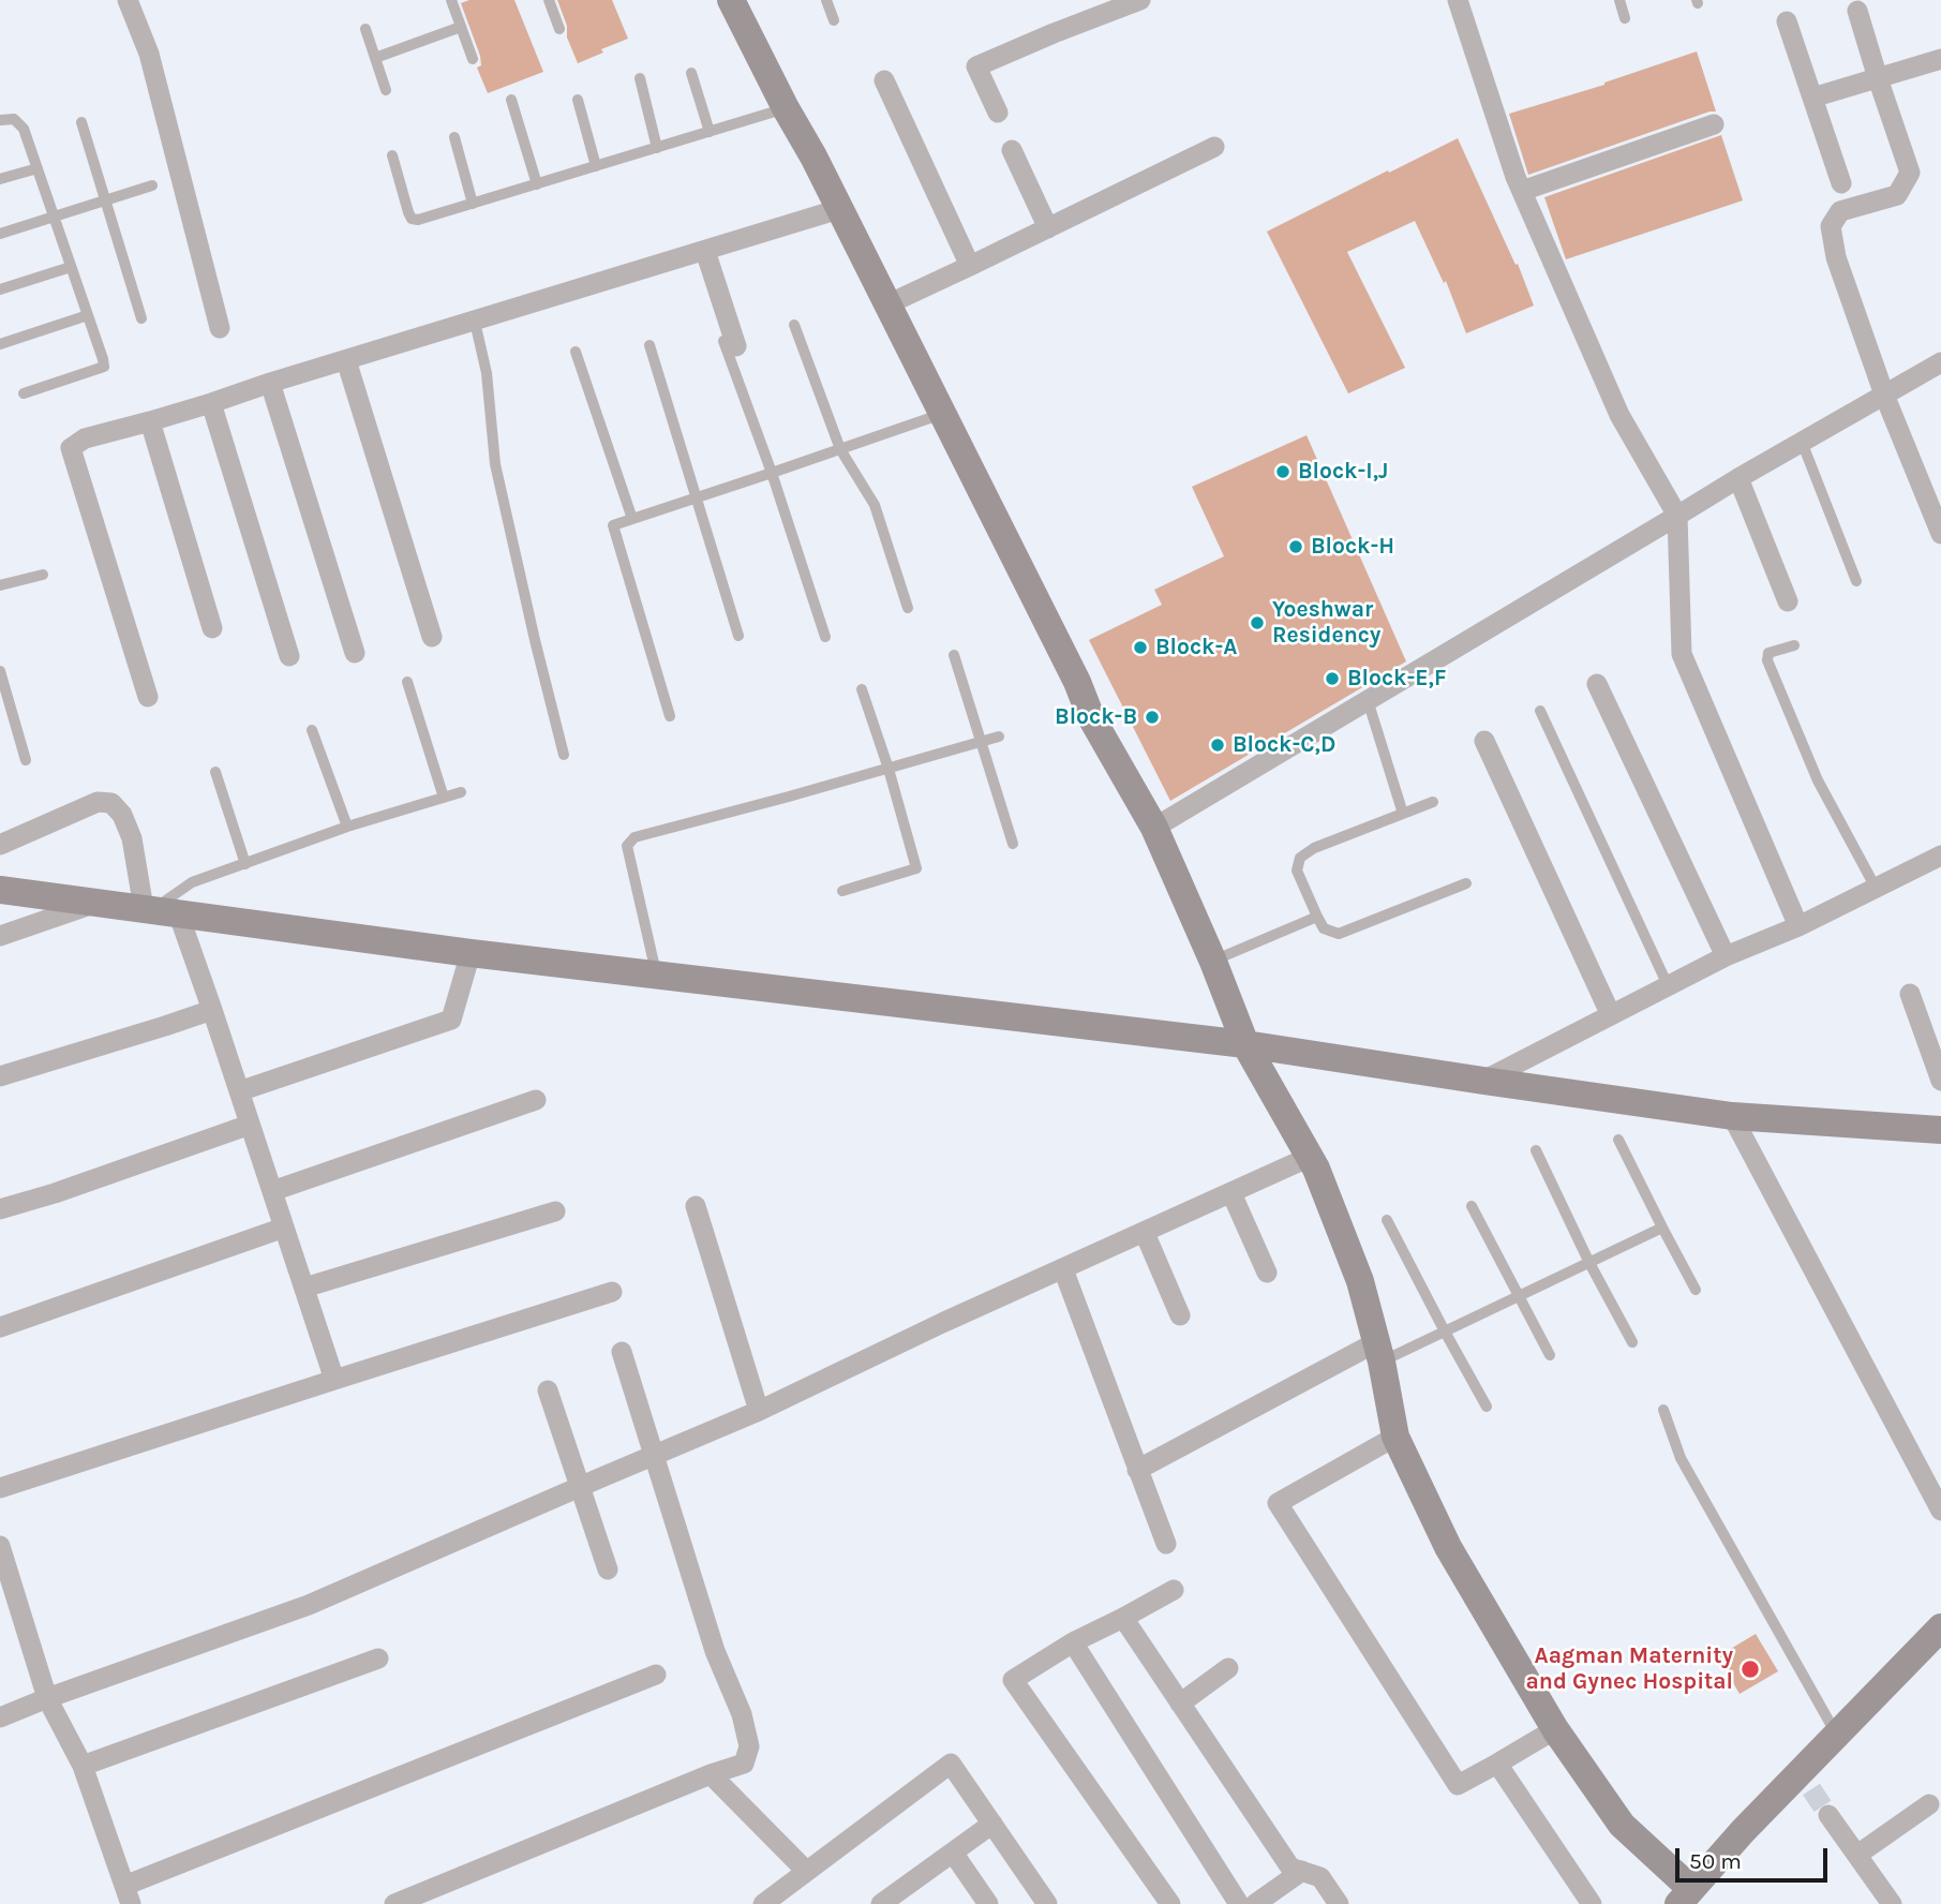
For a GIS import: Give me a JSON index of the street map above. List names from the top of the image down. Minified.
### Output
{"places":["Block-I,J","Block-H","Yoeshwar Residency","Block-A","Block-E,F","Block-B","Block-C,D","Aagman Maternity and Gynec Hospital"],"scale_bar":"50 m"}
